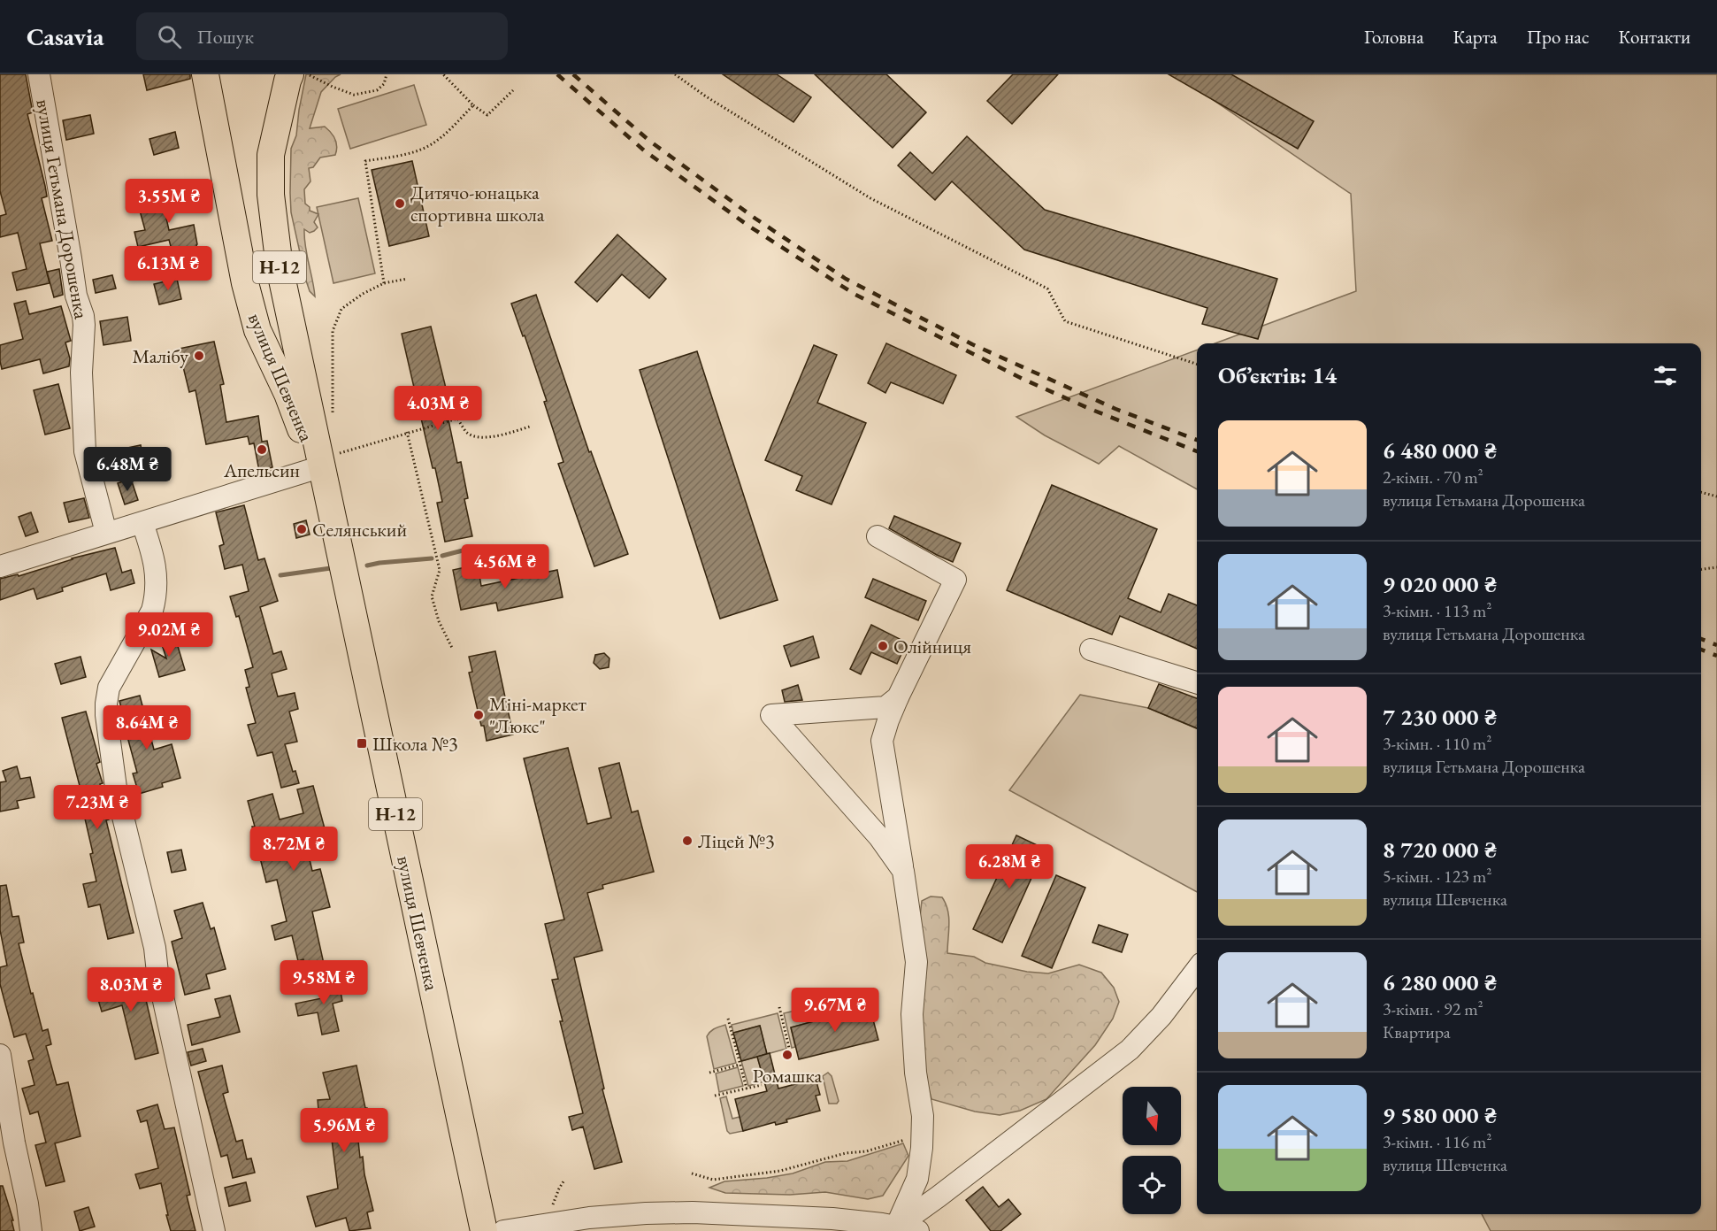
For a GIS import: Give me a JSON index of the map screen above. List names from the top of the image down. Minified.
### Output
{"streets":{"main road":["Н-12","вулиця Шевченка"],"street":["вулиця Гетьмана Дорошенка"]},"places":{"other":["Дитячо-юнацька спортивна школа","Малібу","Апельсин","Селянський","Олійниця","Міні-маркет \"Люкс\"","Ліцей №3","Ромашка"],"transit":["Школа №3"]},"north":"bottom","page":{"header":"Casavia","search":"Пошук","nav":["Головна","Карта","Про нас","Контакти"],"price":["3.55M ₴","6.13M ₴","4.03M ₴","6.48M ₴","4.56M ₴","9.02M ₴","8.64M ₴","7.23M ₴","8.72M ₴","6.28M ₴","9.58M ₴","8.03M ₴","9.67M ₴","5.96M ₴"],"heading":"Об’єктів: 14","list":[{"name":"6 480 000 ₴","note":"2-кімн. · 70 m² · вулиця Гетьмана Дорошенка"},{"name":"9 020 000 ₴","note":"3-кімн. · 113 m² · вулиця Гетьмана Дорошенка"},{"name":"7 230 000 ₴","note":"3-кімн. · 110 m² · вулиця Гетьмана Дорошенка"},{"name":"8 720 000 ₴","note":"5-кімн. · 123 m² · вулиця Шевченка"},{"name":"6 280 000 ₴","note":"3-кімн. · 92 m² · Квартира"},{"name":"9 580 000 ₴","note":"3-кімн. · 116 m² · вулиця Шевченка"}]}}
